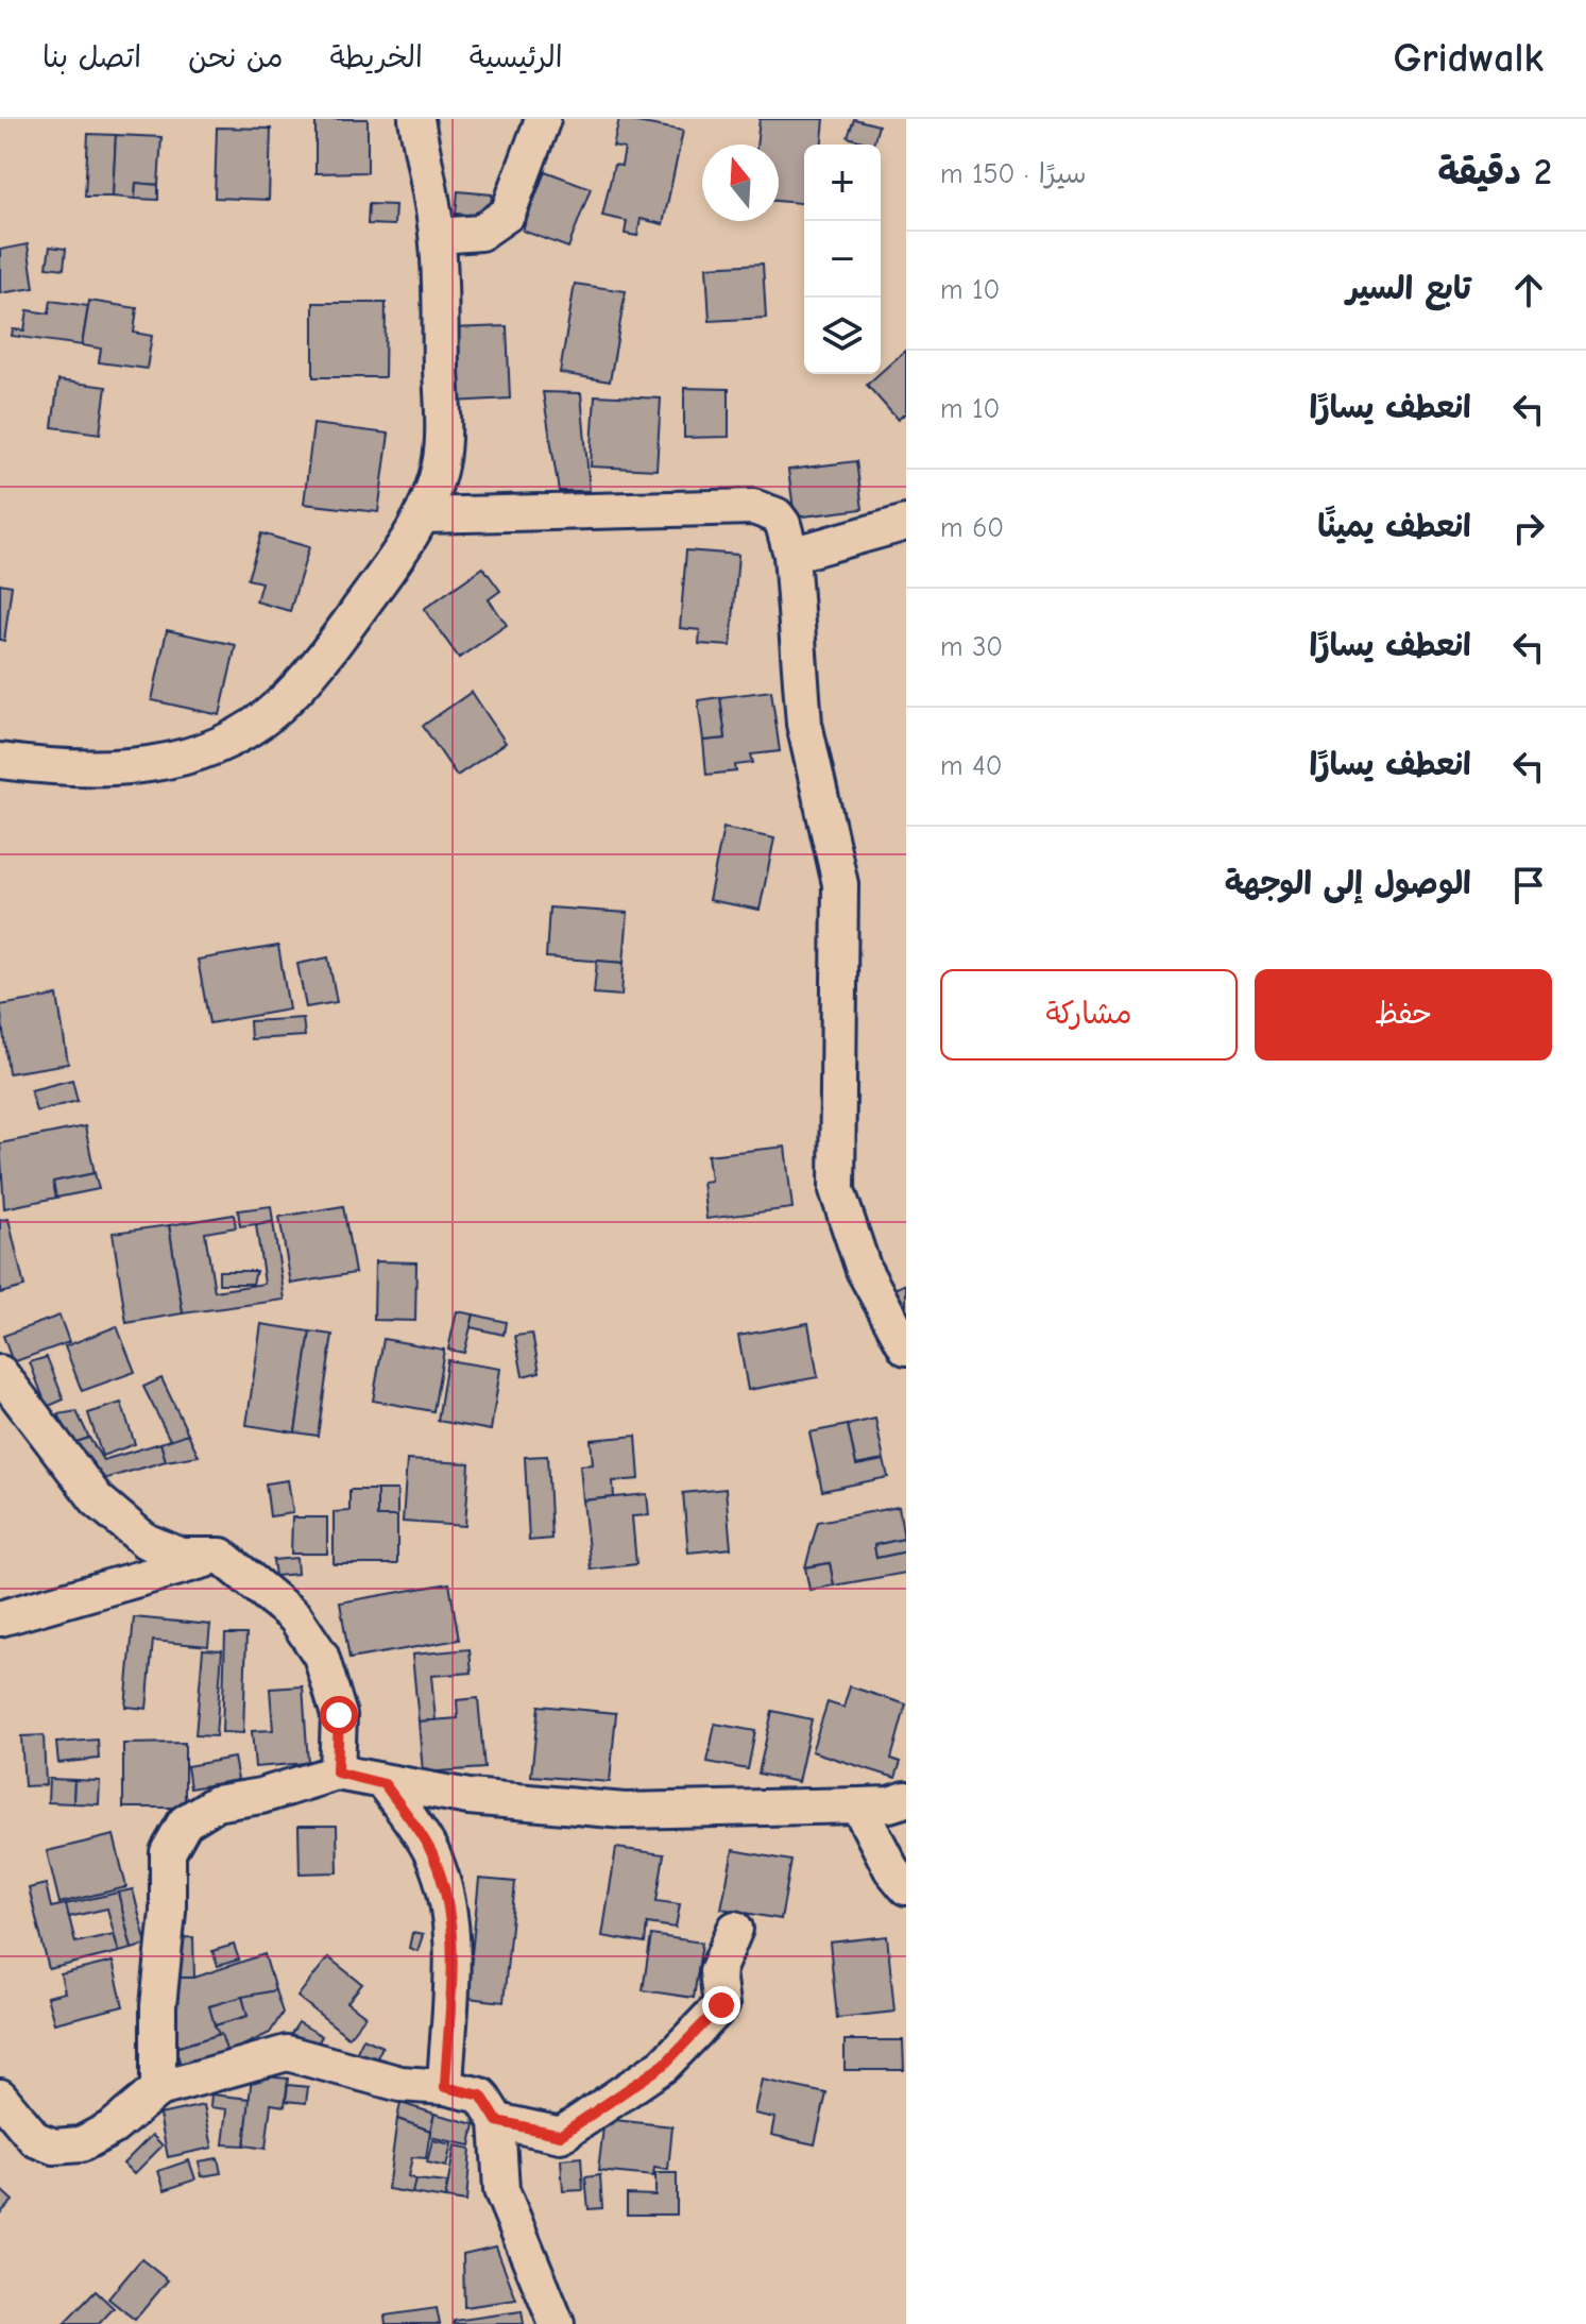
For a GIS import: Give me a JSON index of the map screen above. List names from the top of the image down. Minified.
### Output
{"north":"top","page":{"header":"Gridwalk","nav":["الرئيسية","الخريطة","من نحن","اتصل بنا"],"heading":["2 دقيقة","سيرًا · 150 m"],"map_buttons":["+","−"],"list":[["تابع السير","10 m"],["انعطف يسارًا","10 m"],["انعطف يمينًا","60 m"],["انعطف يسارًا","30 m"],["انعطف يسارًا","40 m"],"الوصول إلى الوجهة"],"buttons":["حفظ","مشاركة"]}}
